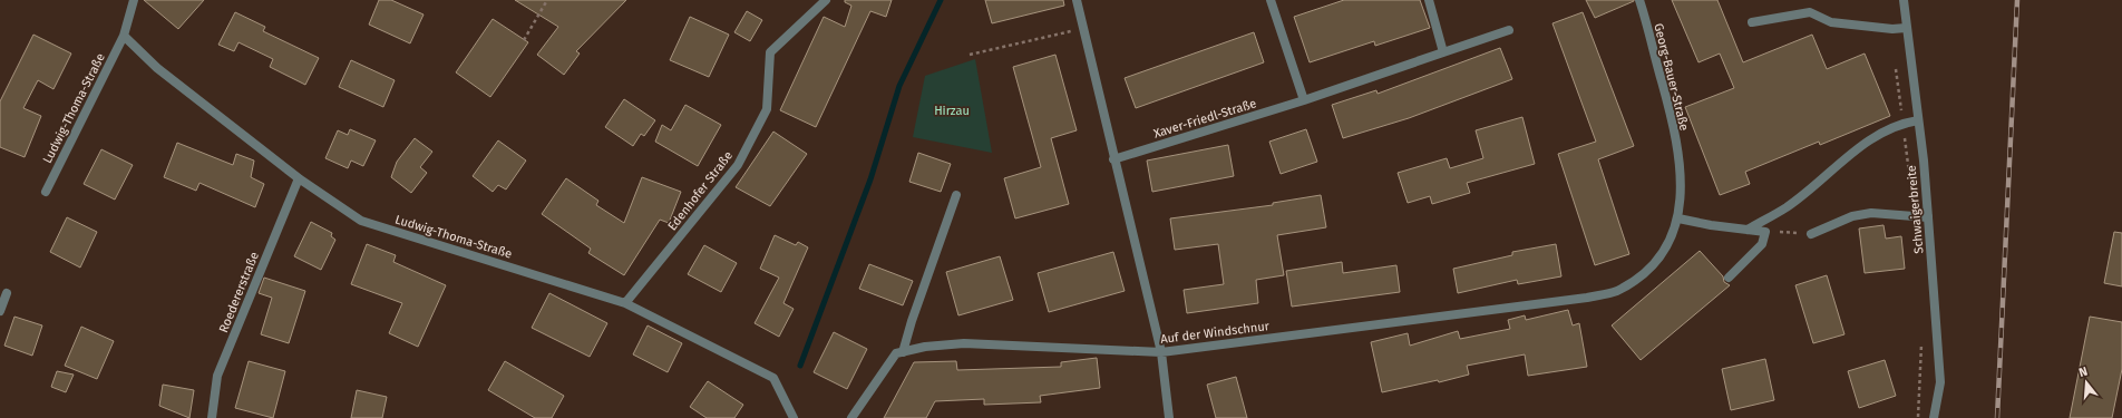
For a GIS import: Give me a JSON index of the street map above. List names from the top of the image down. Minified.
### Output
{"streets":{"street":["Georg-Bauer-Straße","Ludwig-Thoma-Straße","Xaver-Friedl-Straße","Edenhofer Straße","Schwaigerbreite","Roedererstraße","Auf der Windschnur"]},"crossings":[["Georg-Bauer-Straße","Auf der Windschnur"],["Ludwig-Thoma-Straße","Edenhofer Straße"],["Ludwig-Thoma-Straße","Roedererstraße"]],"parks":["Hirzau"],"north":"top"}
